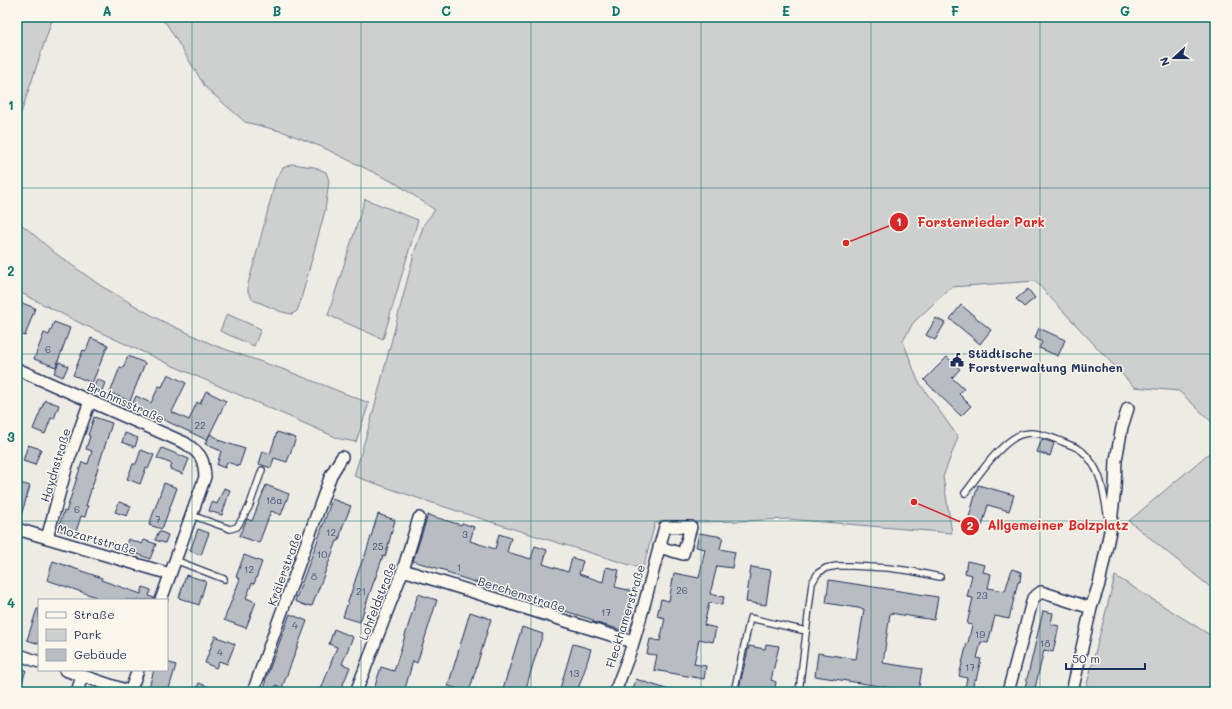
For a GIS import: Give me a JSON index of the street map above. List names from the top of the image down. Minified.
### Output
{"streets":{"street":["Brahmsstraße","Haydnstraße","Mozartstraße","Krälerstraße","Berchemstraße","Lohfeldstraße","Fleckhamerstraße"]},"crossings":[["Brahmsstraße","Haydnstraße"],["Haydnstraße","Mozartstraße"],["Berchemstraße","Lohfeldstraße"],["Berchemstraße","Fleckhamerstraße"]],"places":{"other":["Forstenrieder Park","Allgemeiner Bolzplatz"],"public building":["Städtische Forstverwaltung München"]},"house_numbers":["6","22","18a","6","7","12","3","25","10","1","12","8","26","21","23","17","4","19","18","4","17","13"],"legend":["Straße","Park","Gebäude"],"scale_bar":"50 m","north":"left","grid":{"columns":["A","B","C","D","E","F","G"],"rows":["1","2","3","4"]}}
